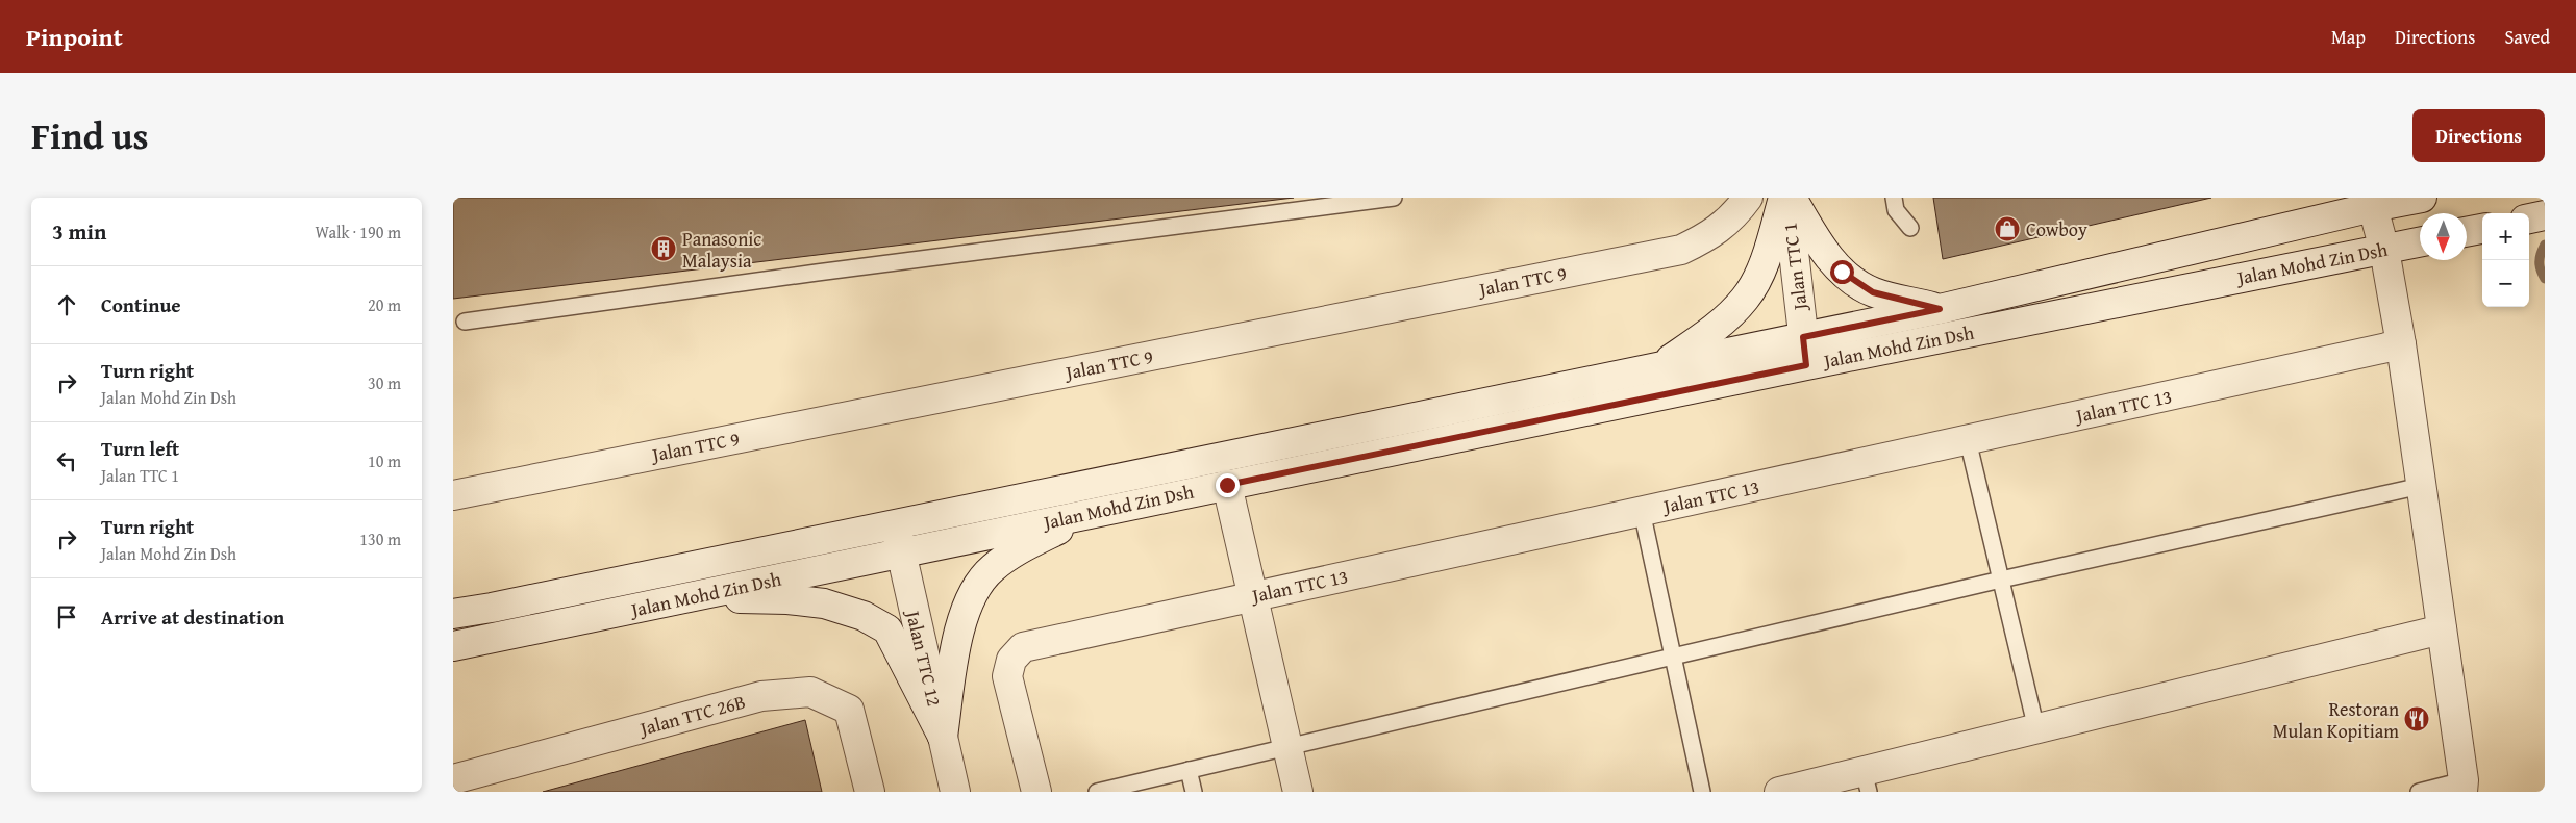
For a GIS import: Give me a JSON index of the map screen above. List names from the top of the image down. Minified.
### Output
{"streets":{"street":["Jalan Mohd Zin Dsh","Jalan TTC 1","Jalan TTC 9","Jalan TTC 13","Jalan TTC 12","Jalan TTC 26B"]},"crossings":[["Jalan Mohd Zin Dsh","Jalan TTC 1"],["Jalan Mohd Zin Dsh","Jalan TTC 12"]],"places":{"shop":["Cowboy"],"building":["Panasonic Malaysia"],"restaurant":["Restoran Mulan Kopitiam"]},"north":"bottom","page":{"header":"Pinpoint","nav":["Map","Directions","Saved"],"title":"Find us","buttons":"Directions","heading":["3 min","Walk · 190 m"],"map_buttons":["+","−"],"list":[["Continue","20 m"],["Turn right","Jalan Mohd Zin Dsh","30 m"],["Turn left","Jalan TTC 1","10 m"],["Turn right","Jalan Mohd Zin Dsh","130 m"],"Arrive at destination"]}}
